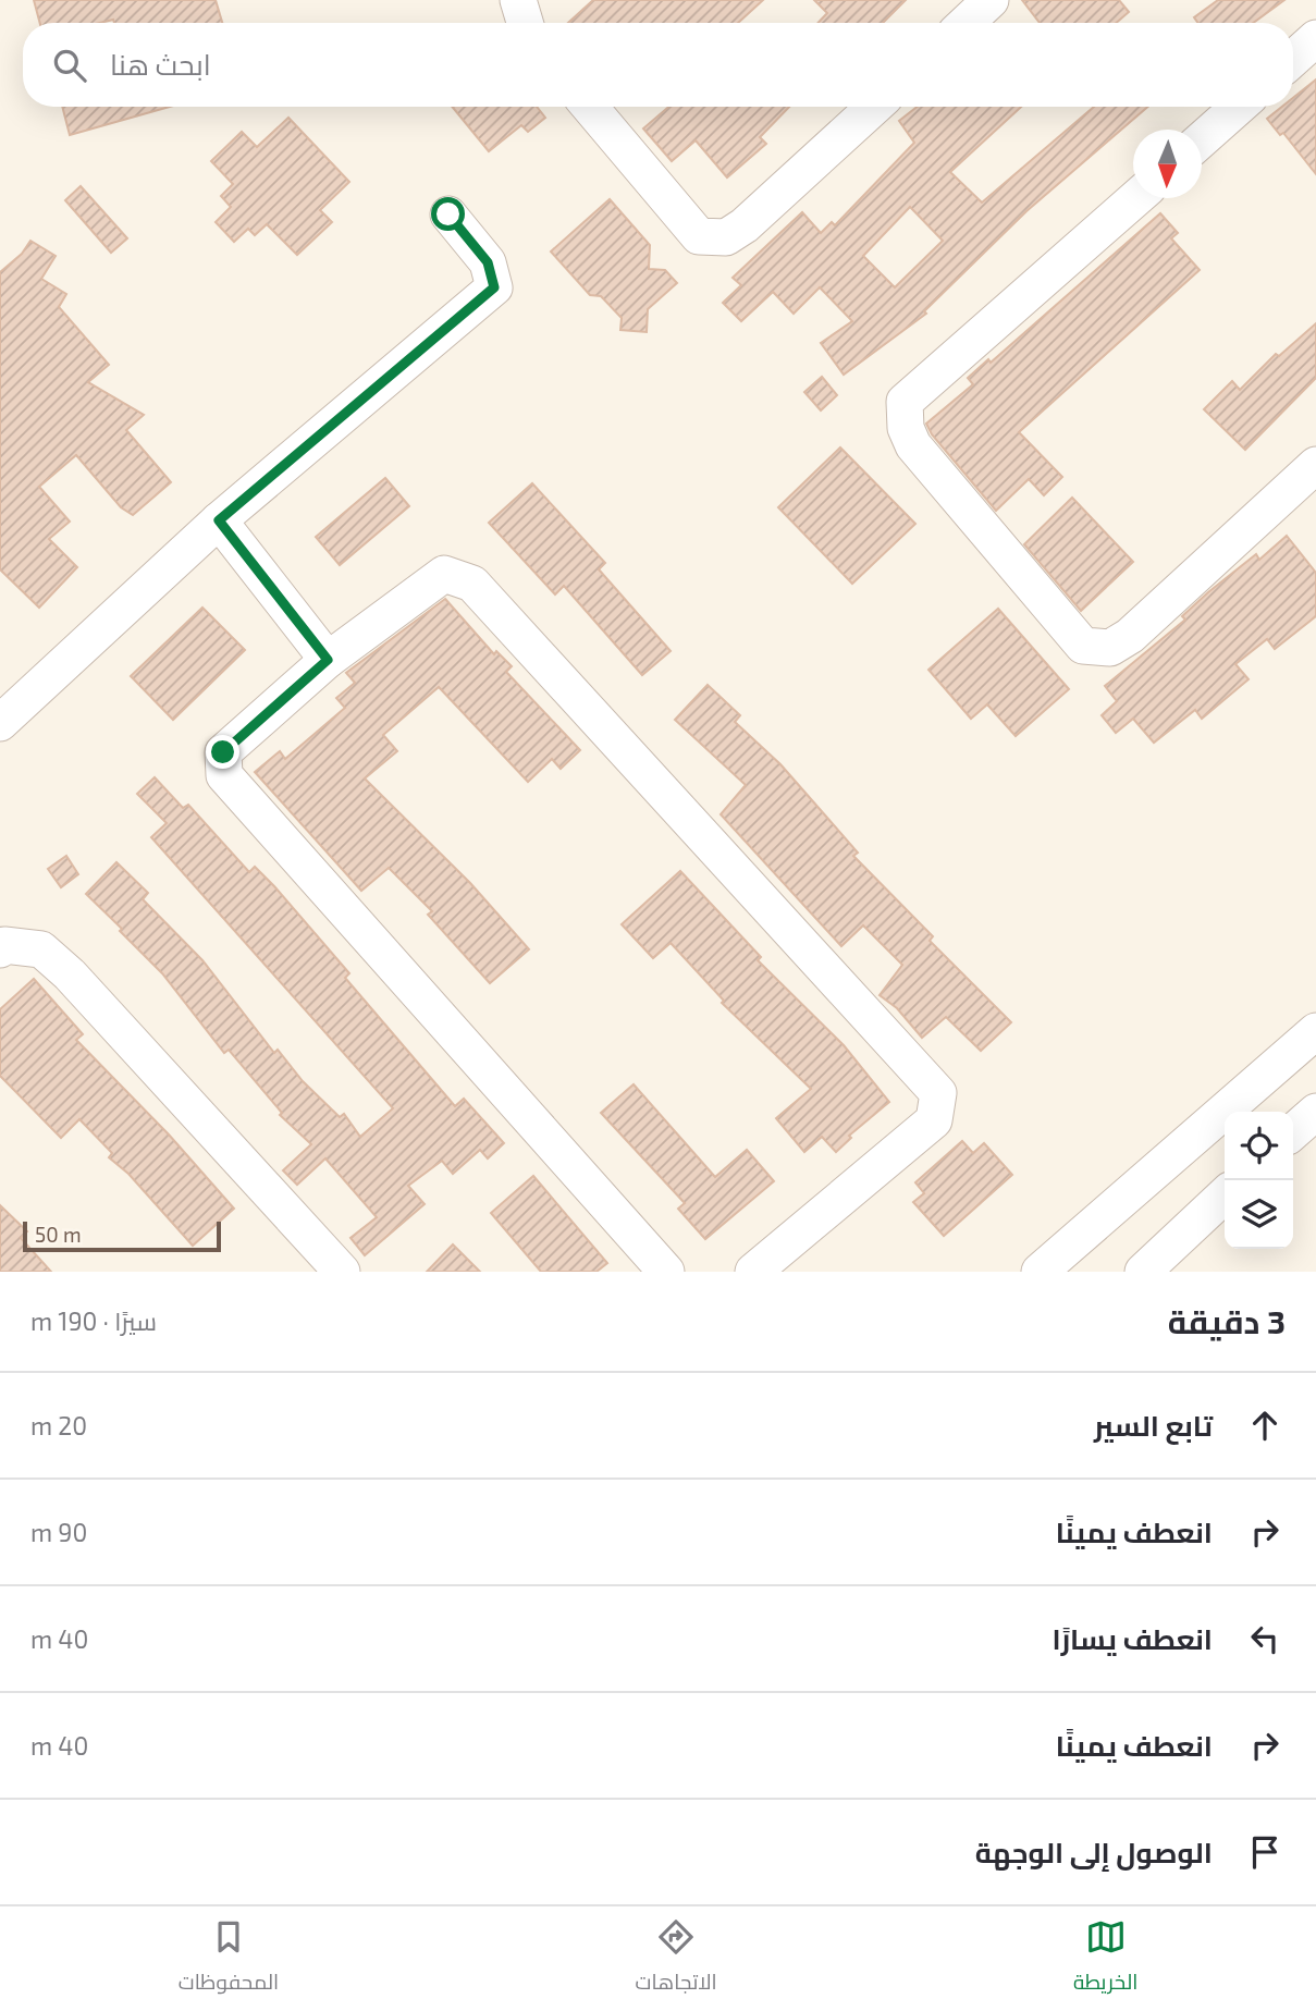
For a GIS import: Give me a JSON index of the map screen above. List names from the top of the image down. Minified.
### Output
{"scale_bar":"50 m","north":"bottom","page":{"search":"ابحث هنا","scale":"50 m","heading":["3 دقيقة","سيرًا · 190 m"],"list":[["تابع السير","20 m"],["انعطف يمينًا","90 m"],["انعطف يسارًا","40 m"],["انعطف يمينًا","40 m"],"الوصول إلى الوجهة"],"nav":["الخريطة","الاتجاهات","المحفوظات"]}}
